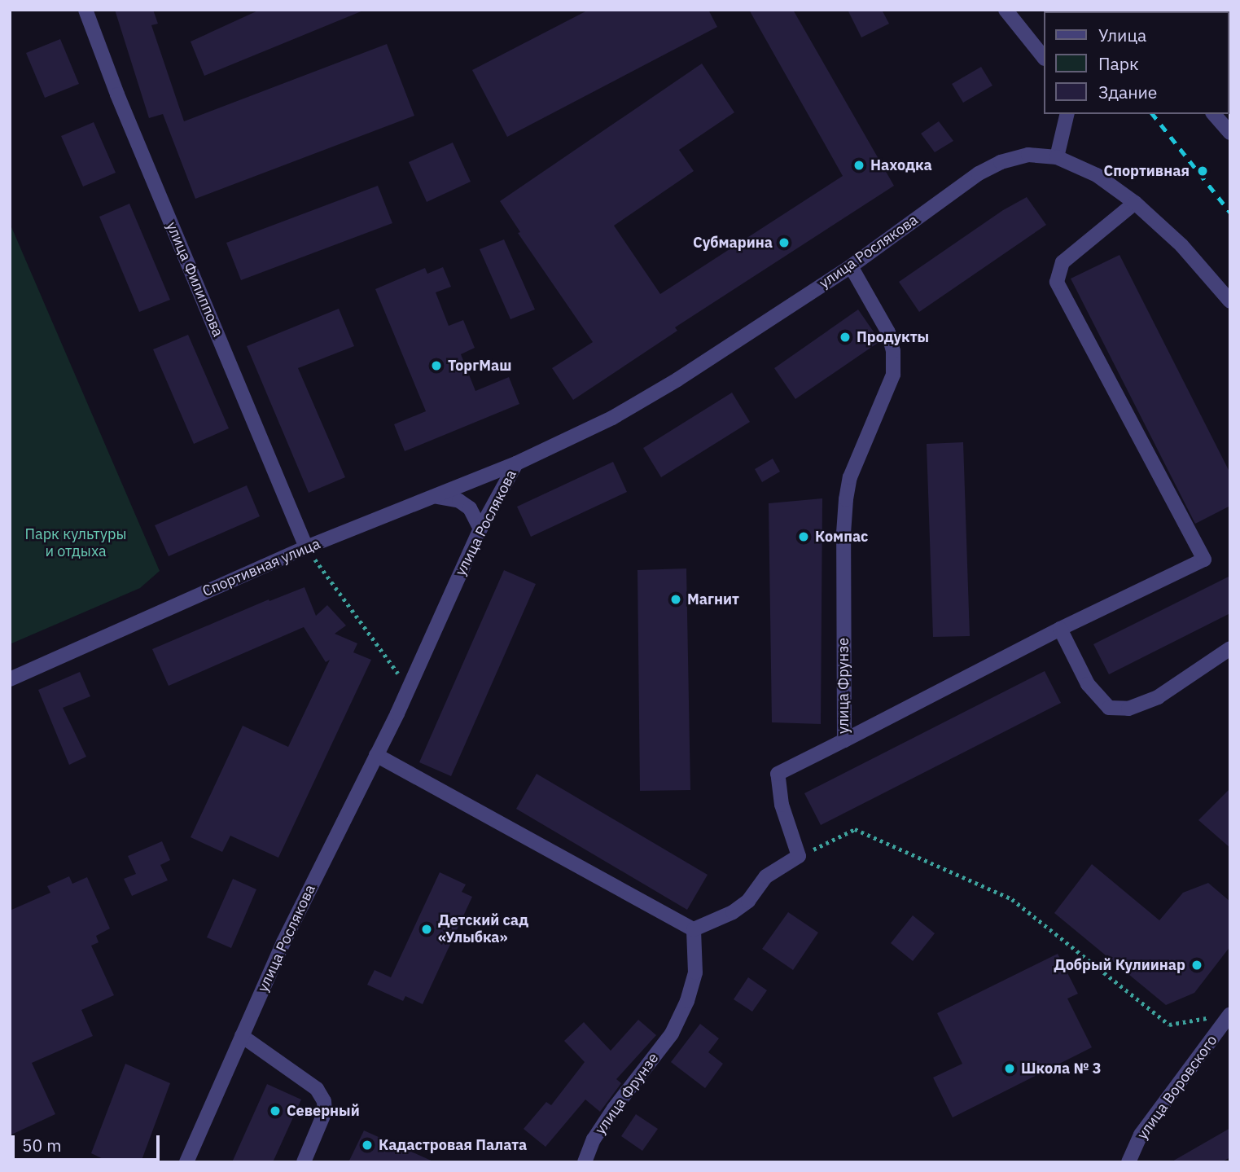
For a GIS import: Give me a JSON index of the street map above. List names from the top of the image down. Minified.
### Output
{"streets":{"street":["улица Рослякова","улица Филиппова","Спортивная улица","улица Фрунзе","улица Воровского"]},"crossings":[["улица Рослякова","Спортивная улица"],["улица Рослякова","улица Фрунзе"],["улица Филиппова","Спортивная улица"]],"parks":["Парк культуры и отдыха"],"places":["Находка","Спортивная","Субмарина","Продукты","ТоргМаш","Компас","Магнит","Детский сад «Улыбка»","Добрый Кулиинар","Школа № 3","Северный","Кадастровая Палата"],"legend":["Улица","Парк","Здание"],"scale_bar":"50 m"}
